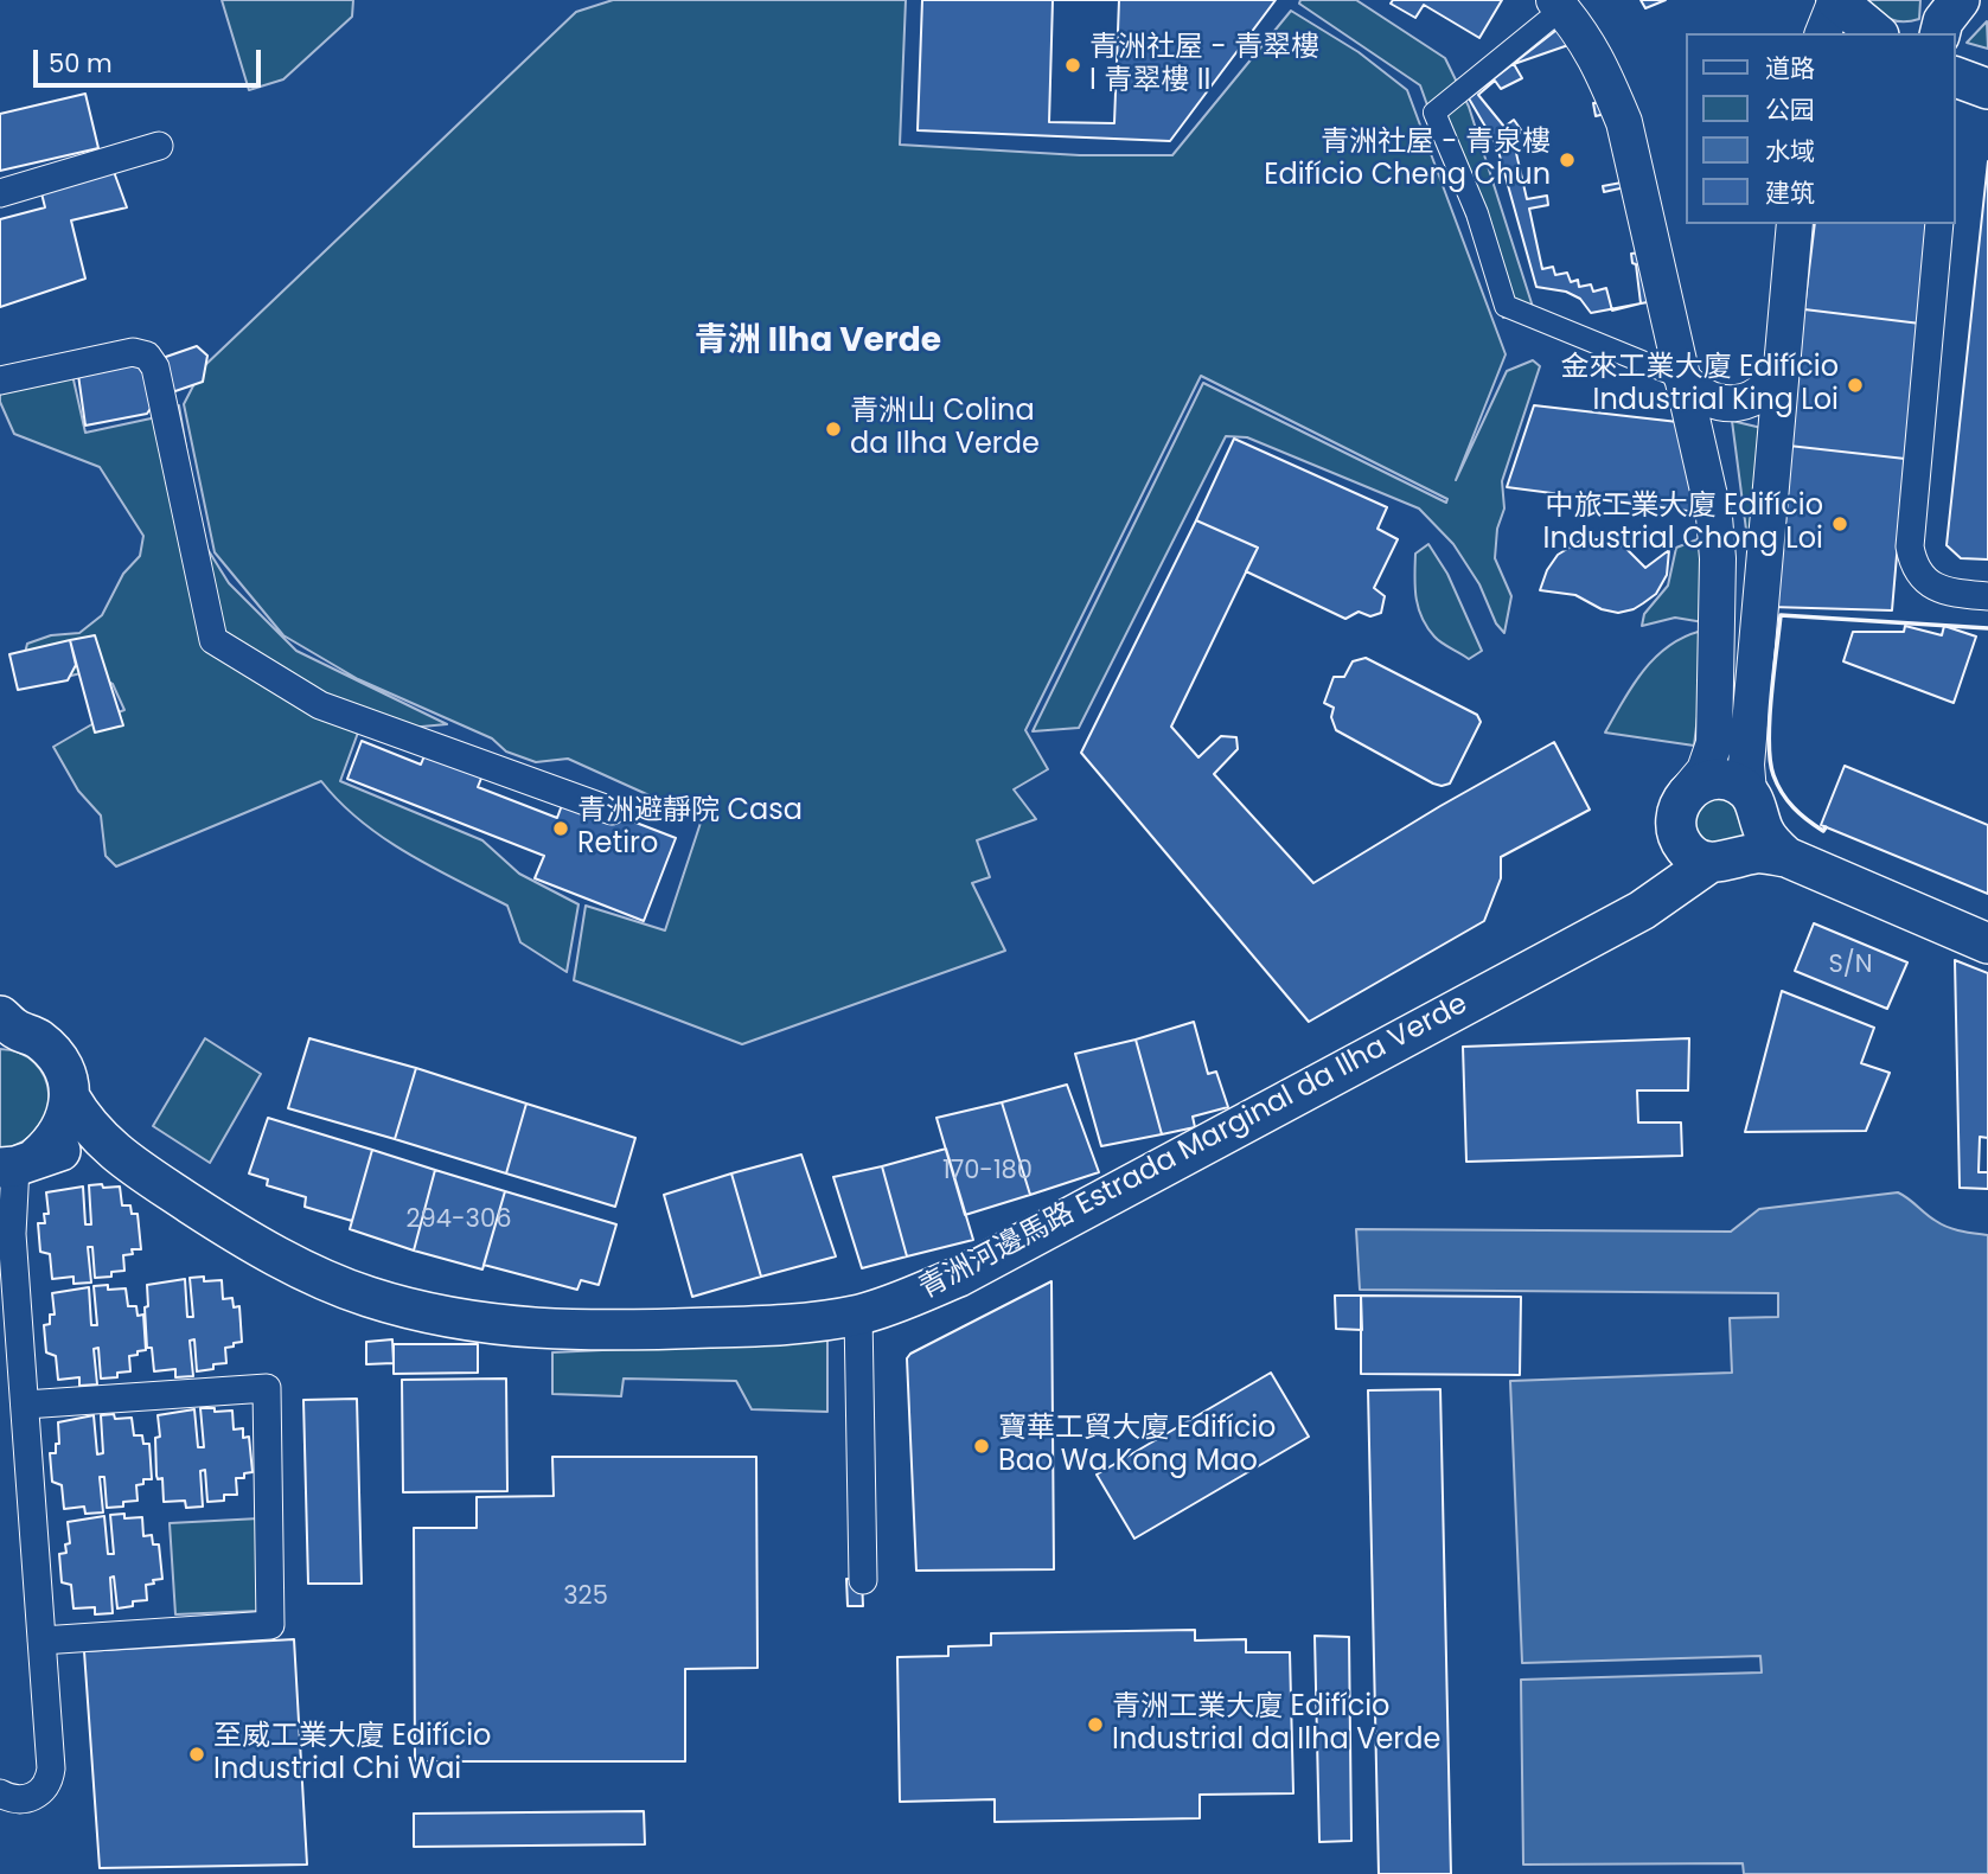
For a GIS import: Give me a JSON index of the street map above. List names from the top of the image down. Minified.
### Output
{"streets":{"main road":["青洲河邊馬路 Estrada Marginal da Ilha Verde"]},"districts":["青洲 Ilha Verde"],"places":["青洲社屋 - 青翠樓 I 青翠樓 II","青洲社屋 - 青泉樓 Edifício Cheng Chun","金來工業大廈 Edifício Industrial King Loi","青洲山 Colina da Ilha Verde","中旅工業大廈 Edifício Industrial Chong Loi","青洲避靜院 Casa Retiro","寶華工貿大廈 Edifício Bao Wa Kong Mao","青洲工業大廈 Edifício Industrial da Ilha Verde","至威工業大廈 Edifício Industrial Chi Wai"],"house_numbers":["S/N","170-180","294-306","325"],"legend":["道路","公园","水域","建筑"],"scale_bar":"50 m"}
